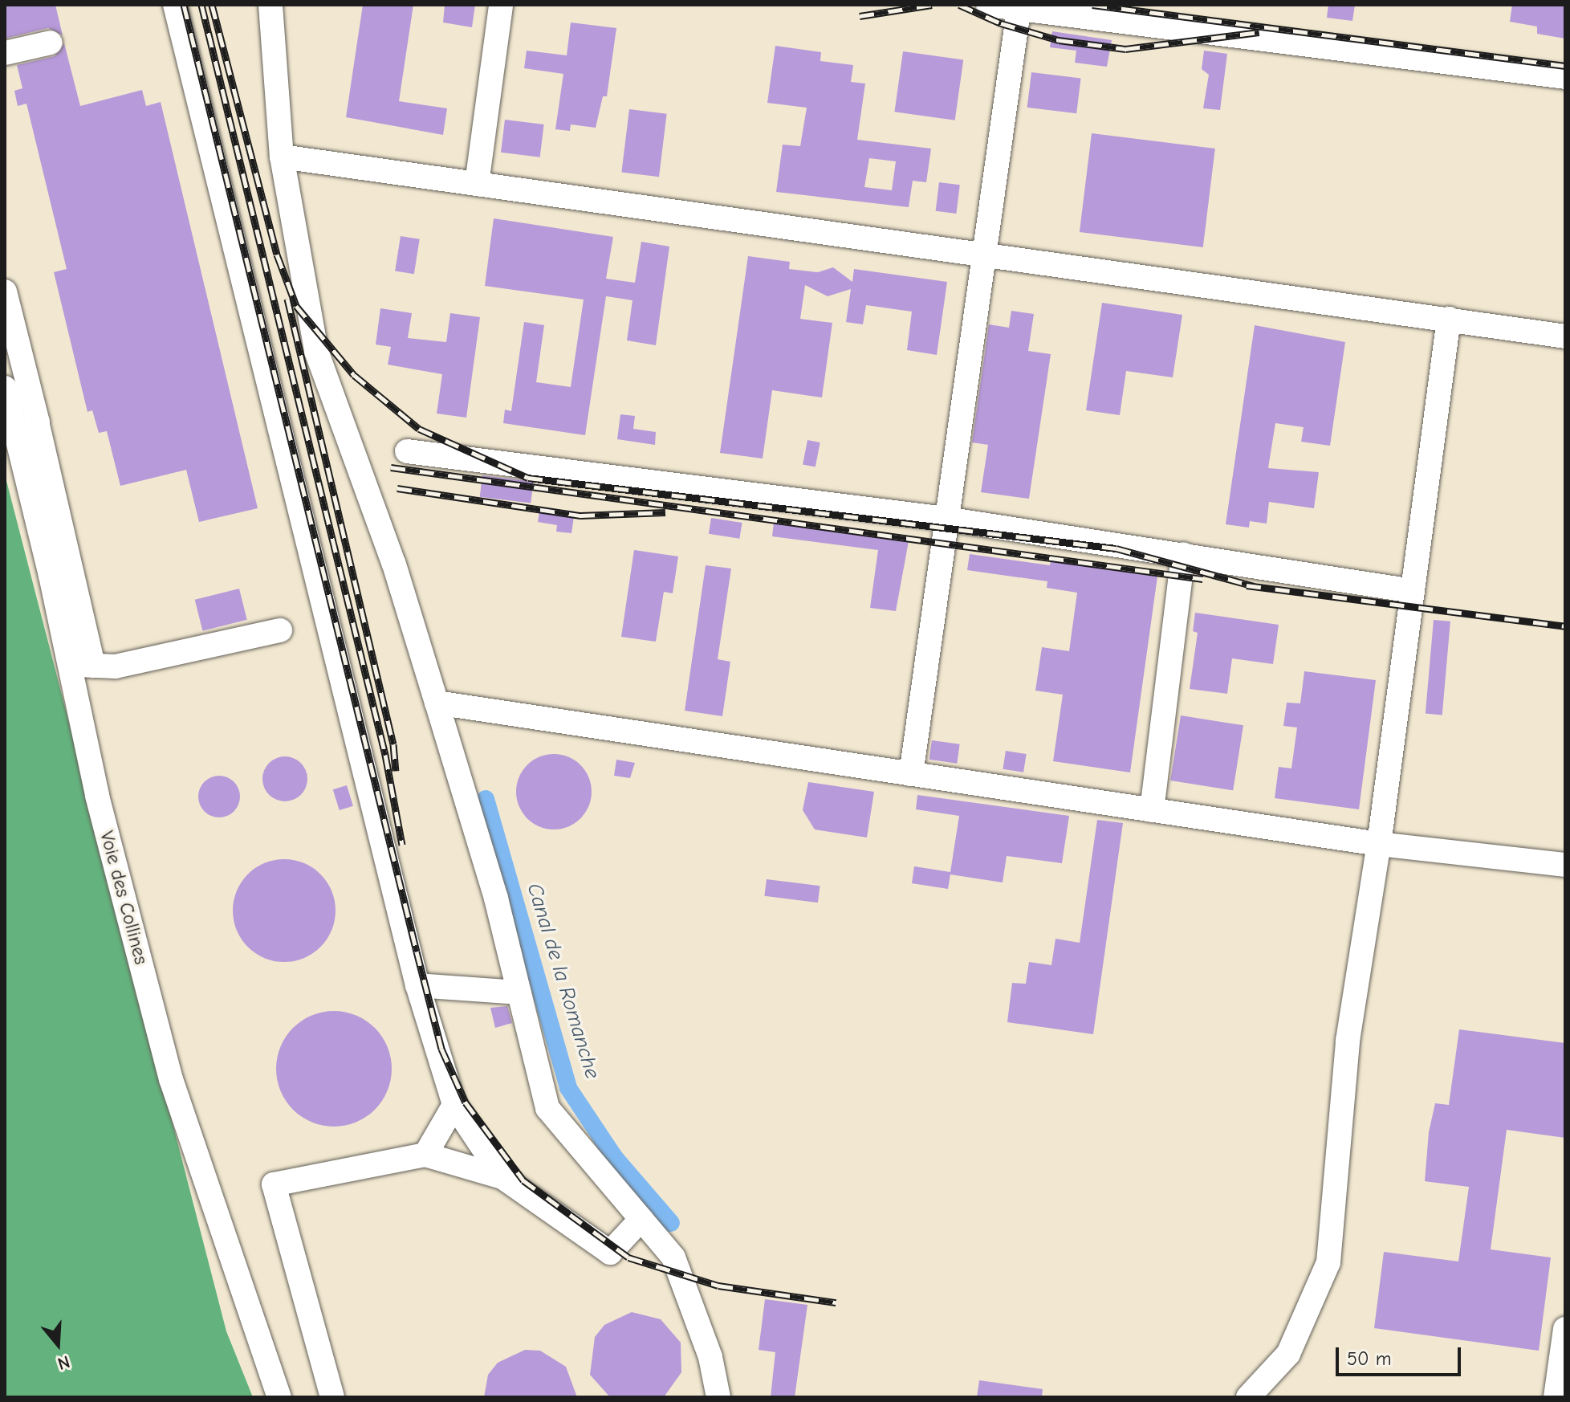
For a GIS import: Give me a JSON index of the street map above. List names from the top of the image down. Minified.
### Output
{"streets":{"street":["Voie des Collines"]},"water":["Canal de la Romanche"],"scale_bar":"50 m","north":"bottom"}
